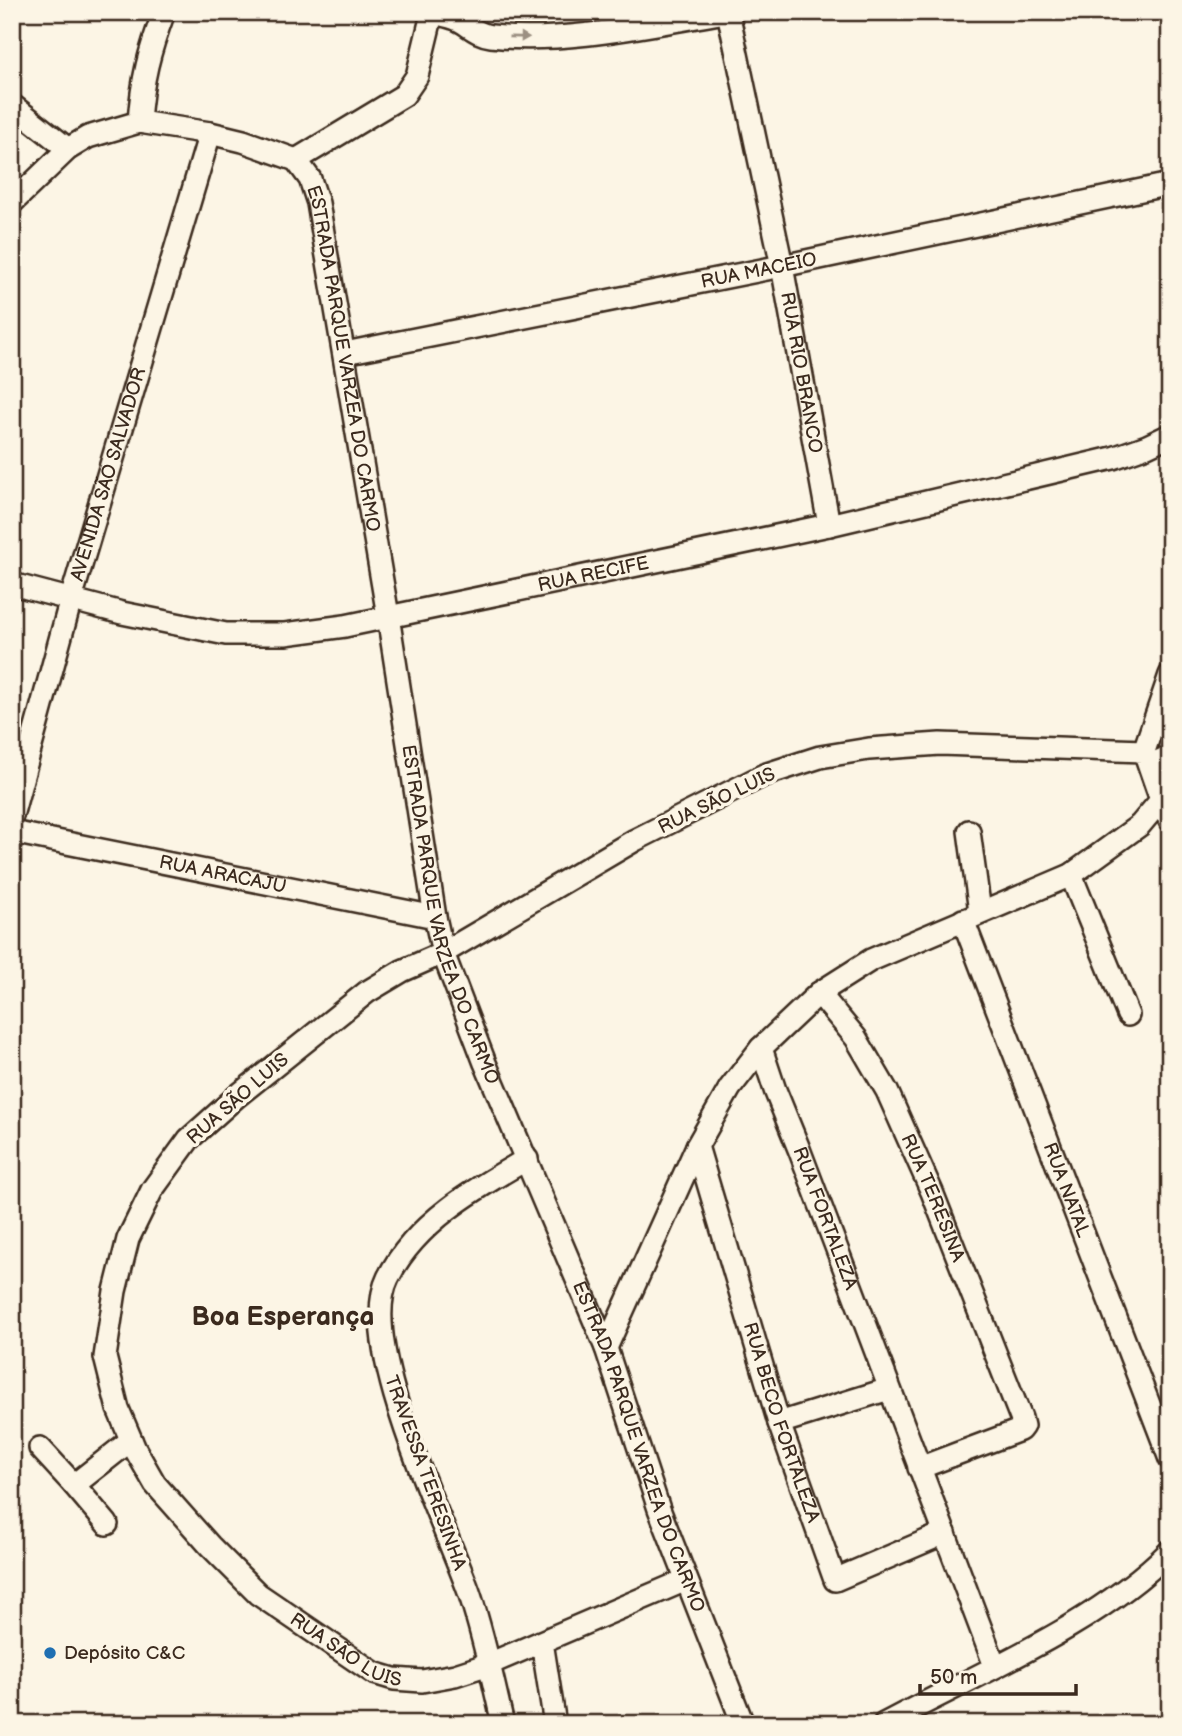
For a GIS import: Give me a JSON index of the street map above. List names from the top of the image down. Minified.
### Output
{"streets":{"street":["RUA MACEIO","ESTRADA PARQUE VARZEA DO CARMO","RUA RIO BRANCO","AVENIDA SÃO SALVADOR","RUA RECIFE","RUA SÃO LUIS","RUA ARACAJU","RUA NATAL","RUA TERESINA","RUA FORTALEZA","RUA BECO FORTALEZA","TRAVESSA TERESINHA"]},"crossings":[["RUA MACEIO","ESTRADA PARQUE VARZEA DO CARMO"],["RUA MACEIO","RUA RIO BRANCO"],["ESTRADA PARQUE VARZEA DO CARMO","AVENIDA SÃO SALVADOR"],["ESTRADA PARQUE VARZEA DO CARMO","RUA RECIFE"],["ESTRADA PARQUE VARZEA DO CARMO","RUA SÃO LUIS"],["ESTRADA PARQUE VARZEA DO CARMO","RUA ARACAJU"],["ESTRADA PARQUE VARZEA DO CARMO","TRAVESSA TERESINHA"],["RUA RIO BRANCO","RUA RECIFE"],["AVENIDA SÃO SALVADOR","RUA RECIFE"],["RUA SÃO LUIS","TRAVESSA TERESINHA"],["RUA TERESINA","RUA FORTALEZA"],["RUA FORTALEZA","RUA BECO FORTALEZA"]],"districts":["Boa Esperança"],"places":["Depósito C&C"],"scale_bar":"50 m"}
